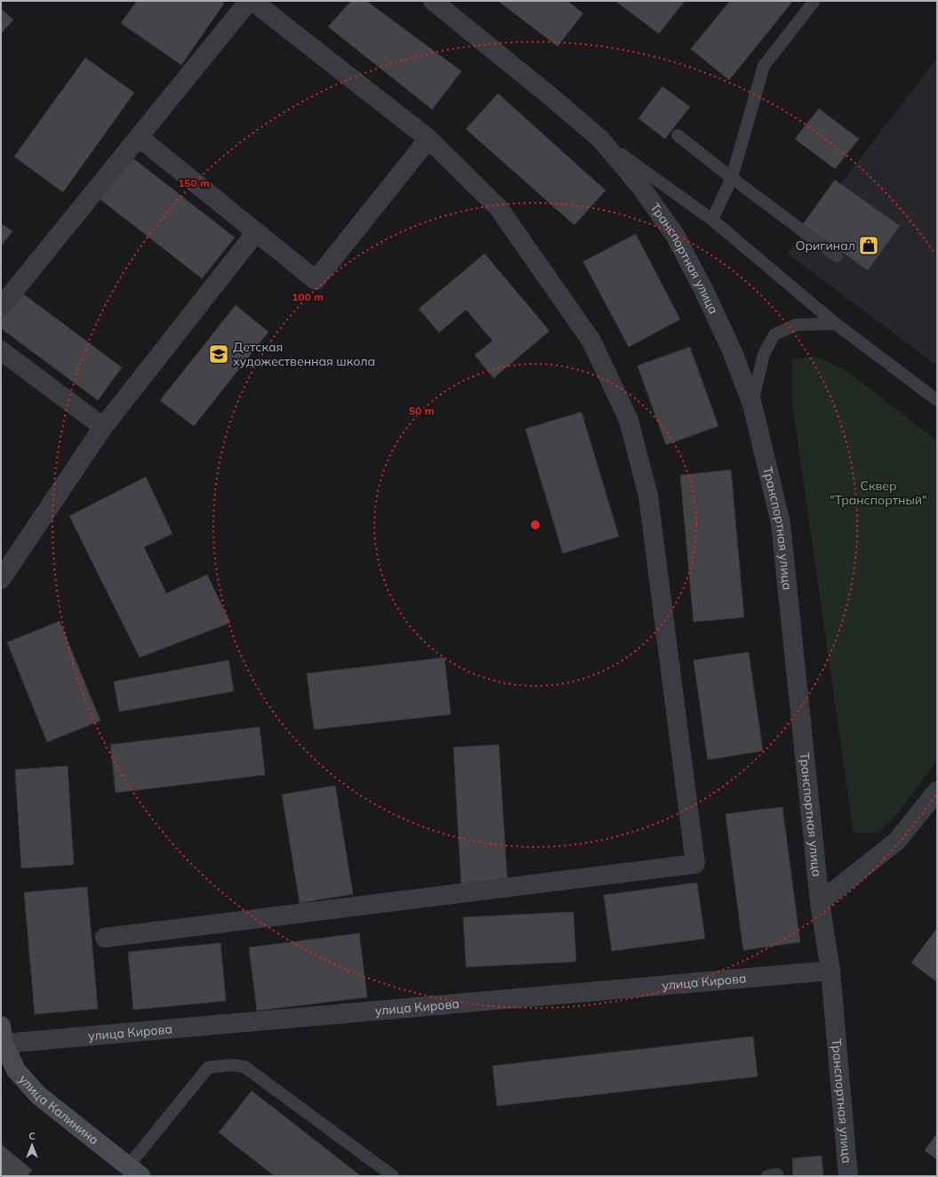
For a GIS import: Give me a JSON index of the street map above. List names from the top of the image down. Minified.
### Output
{"streets":{"main road":["улица Калинина"],"street":["Транспортная улица","улица Кирова"]},"crossings":[["Транспортная улица","улица Кирова"],["улица Кирова","улица Калинина"]],"parks":["Сквер \"Транспортный\""],"places":{"shop":["Оригинал"],"school or university":["Детская художественная школа"]},"north":"top","rings":["150 m","100 m","50 m"]}
